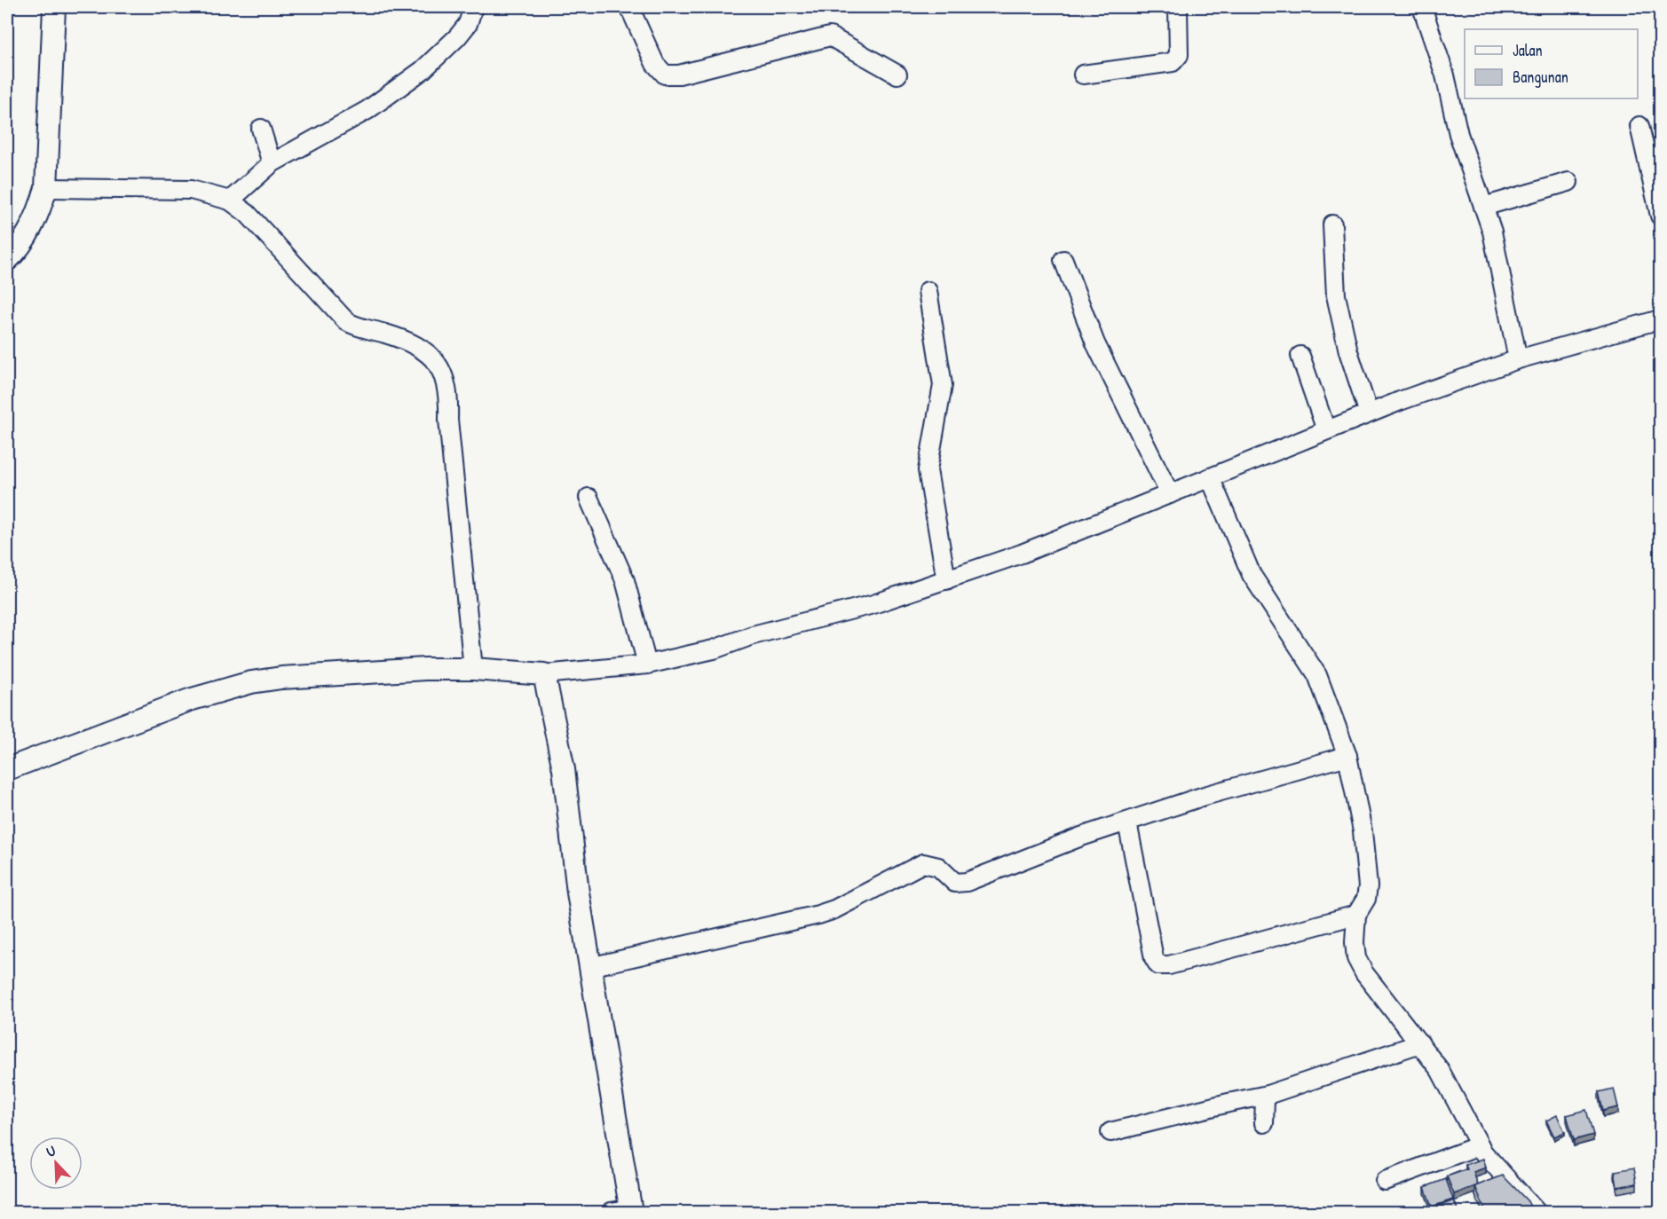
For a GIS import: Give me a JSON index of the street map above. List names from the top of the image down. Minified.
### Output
{"legend":["Jalan","Bangunan"],"north":"top left"}
